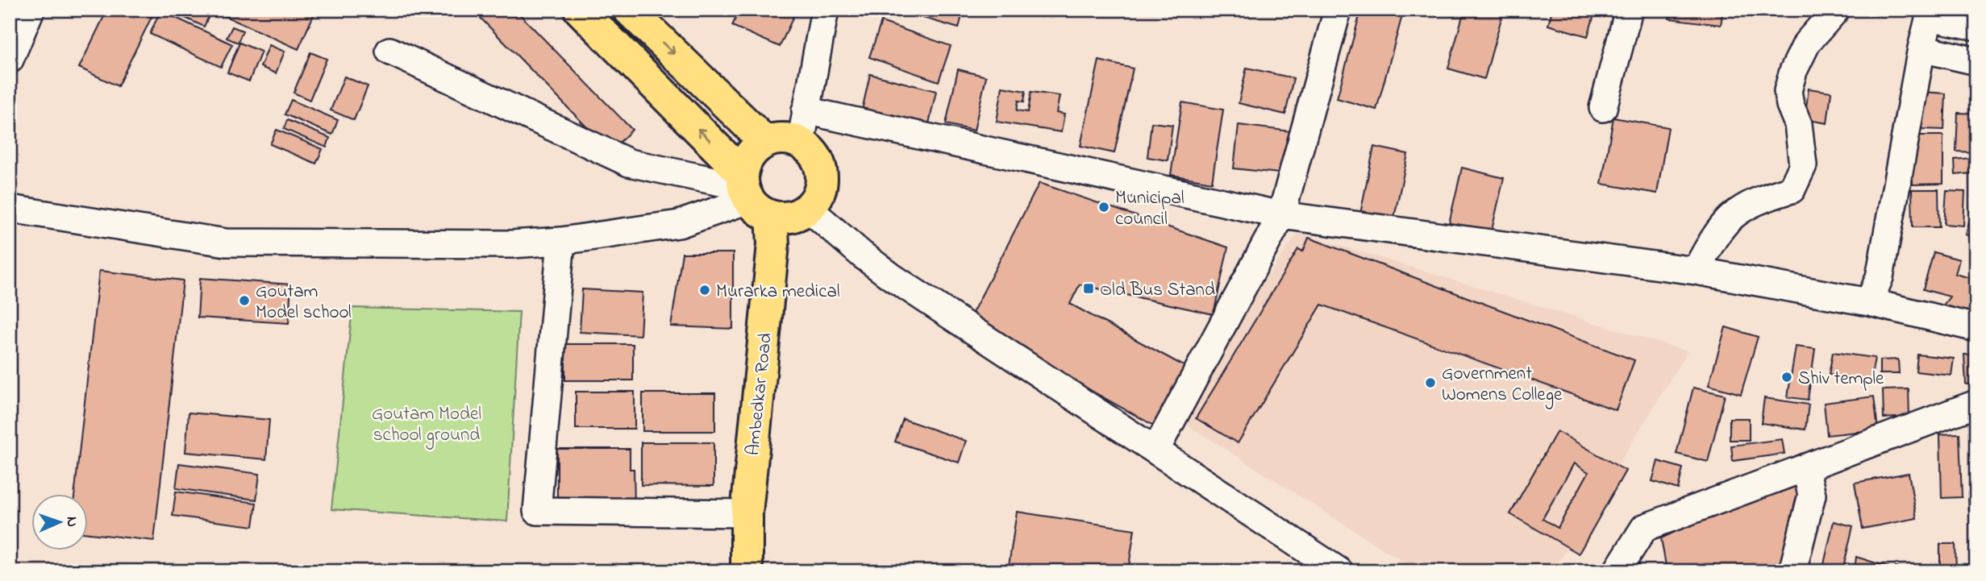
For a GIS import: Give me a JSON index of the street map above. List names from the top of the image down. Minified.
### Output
{"streets":{"main road":["Ambedkar Road"]},"parks":["Goutam Model school ground"],"places":{"other":["Municipal council","Murarka medical","Goutam Model school","Shiv temple","Government Womens College"],"transit":["Old Bus Stand"]},"north":"right"}
